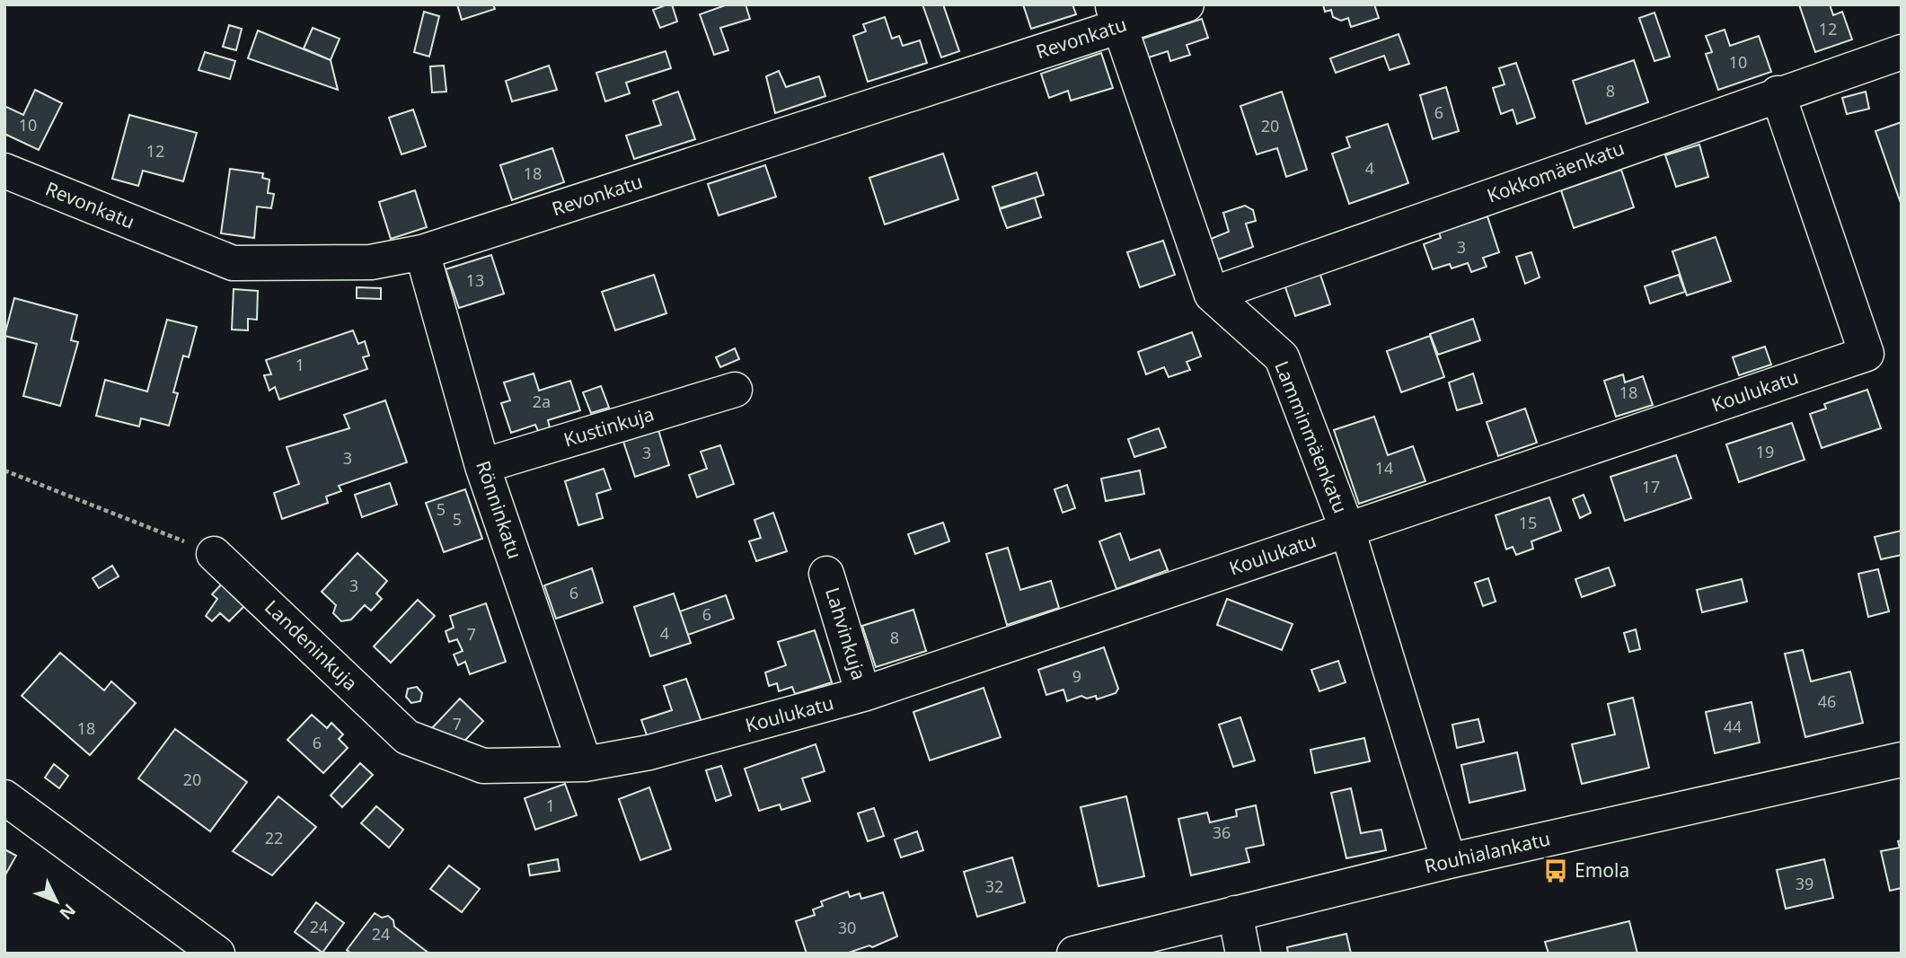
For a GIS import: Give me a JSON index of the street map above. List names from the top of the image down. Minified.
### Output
{"streets":{"street":["Revonkatu","Kokkomäenkatu","Koulukatu","Kustinkuja","Lamminmäenkatu","Rönninkatu","Lahvinkuja","Landeninkuja","Rouhialankatu"]},"crossings":[["Revonkatu","Lamminmäenkatu"],["Revonkatu","Rönninkatu"],["Kokkomäenkatu","Koulukatu"],["Kokkomäenkatu","Lamminmäenkatu"],["Koulukatu","Lamminmäenkatu"],["Koulukatu","Rönninkatu"],["Koulukatu","Lahvinkuja"],["Koulukatu","Landeninkuja"],["Kustinkuja","Rönninkatu"],["Lamminmäenkatu","Rouhialankatu"]],"places":{"bus stop":["Emola"]},"house_numbers":["12","10","8","6","10","20","12","4","18","3","13","1","18","2a","19","3","3","14","17","5","5","15","3","6","6","4","7","8","9","46","7","44","18","6","20","1","36","22","39","32","24","30","24"],"north":"bottom right"}
